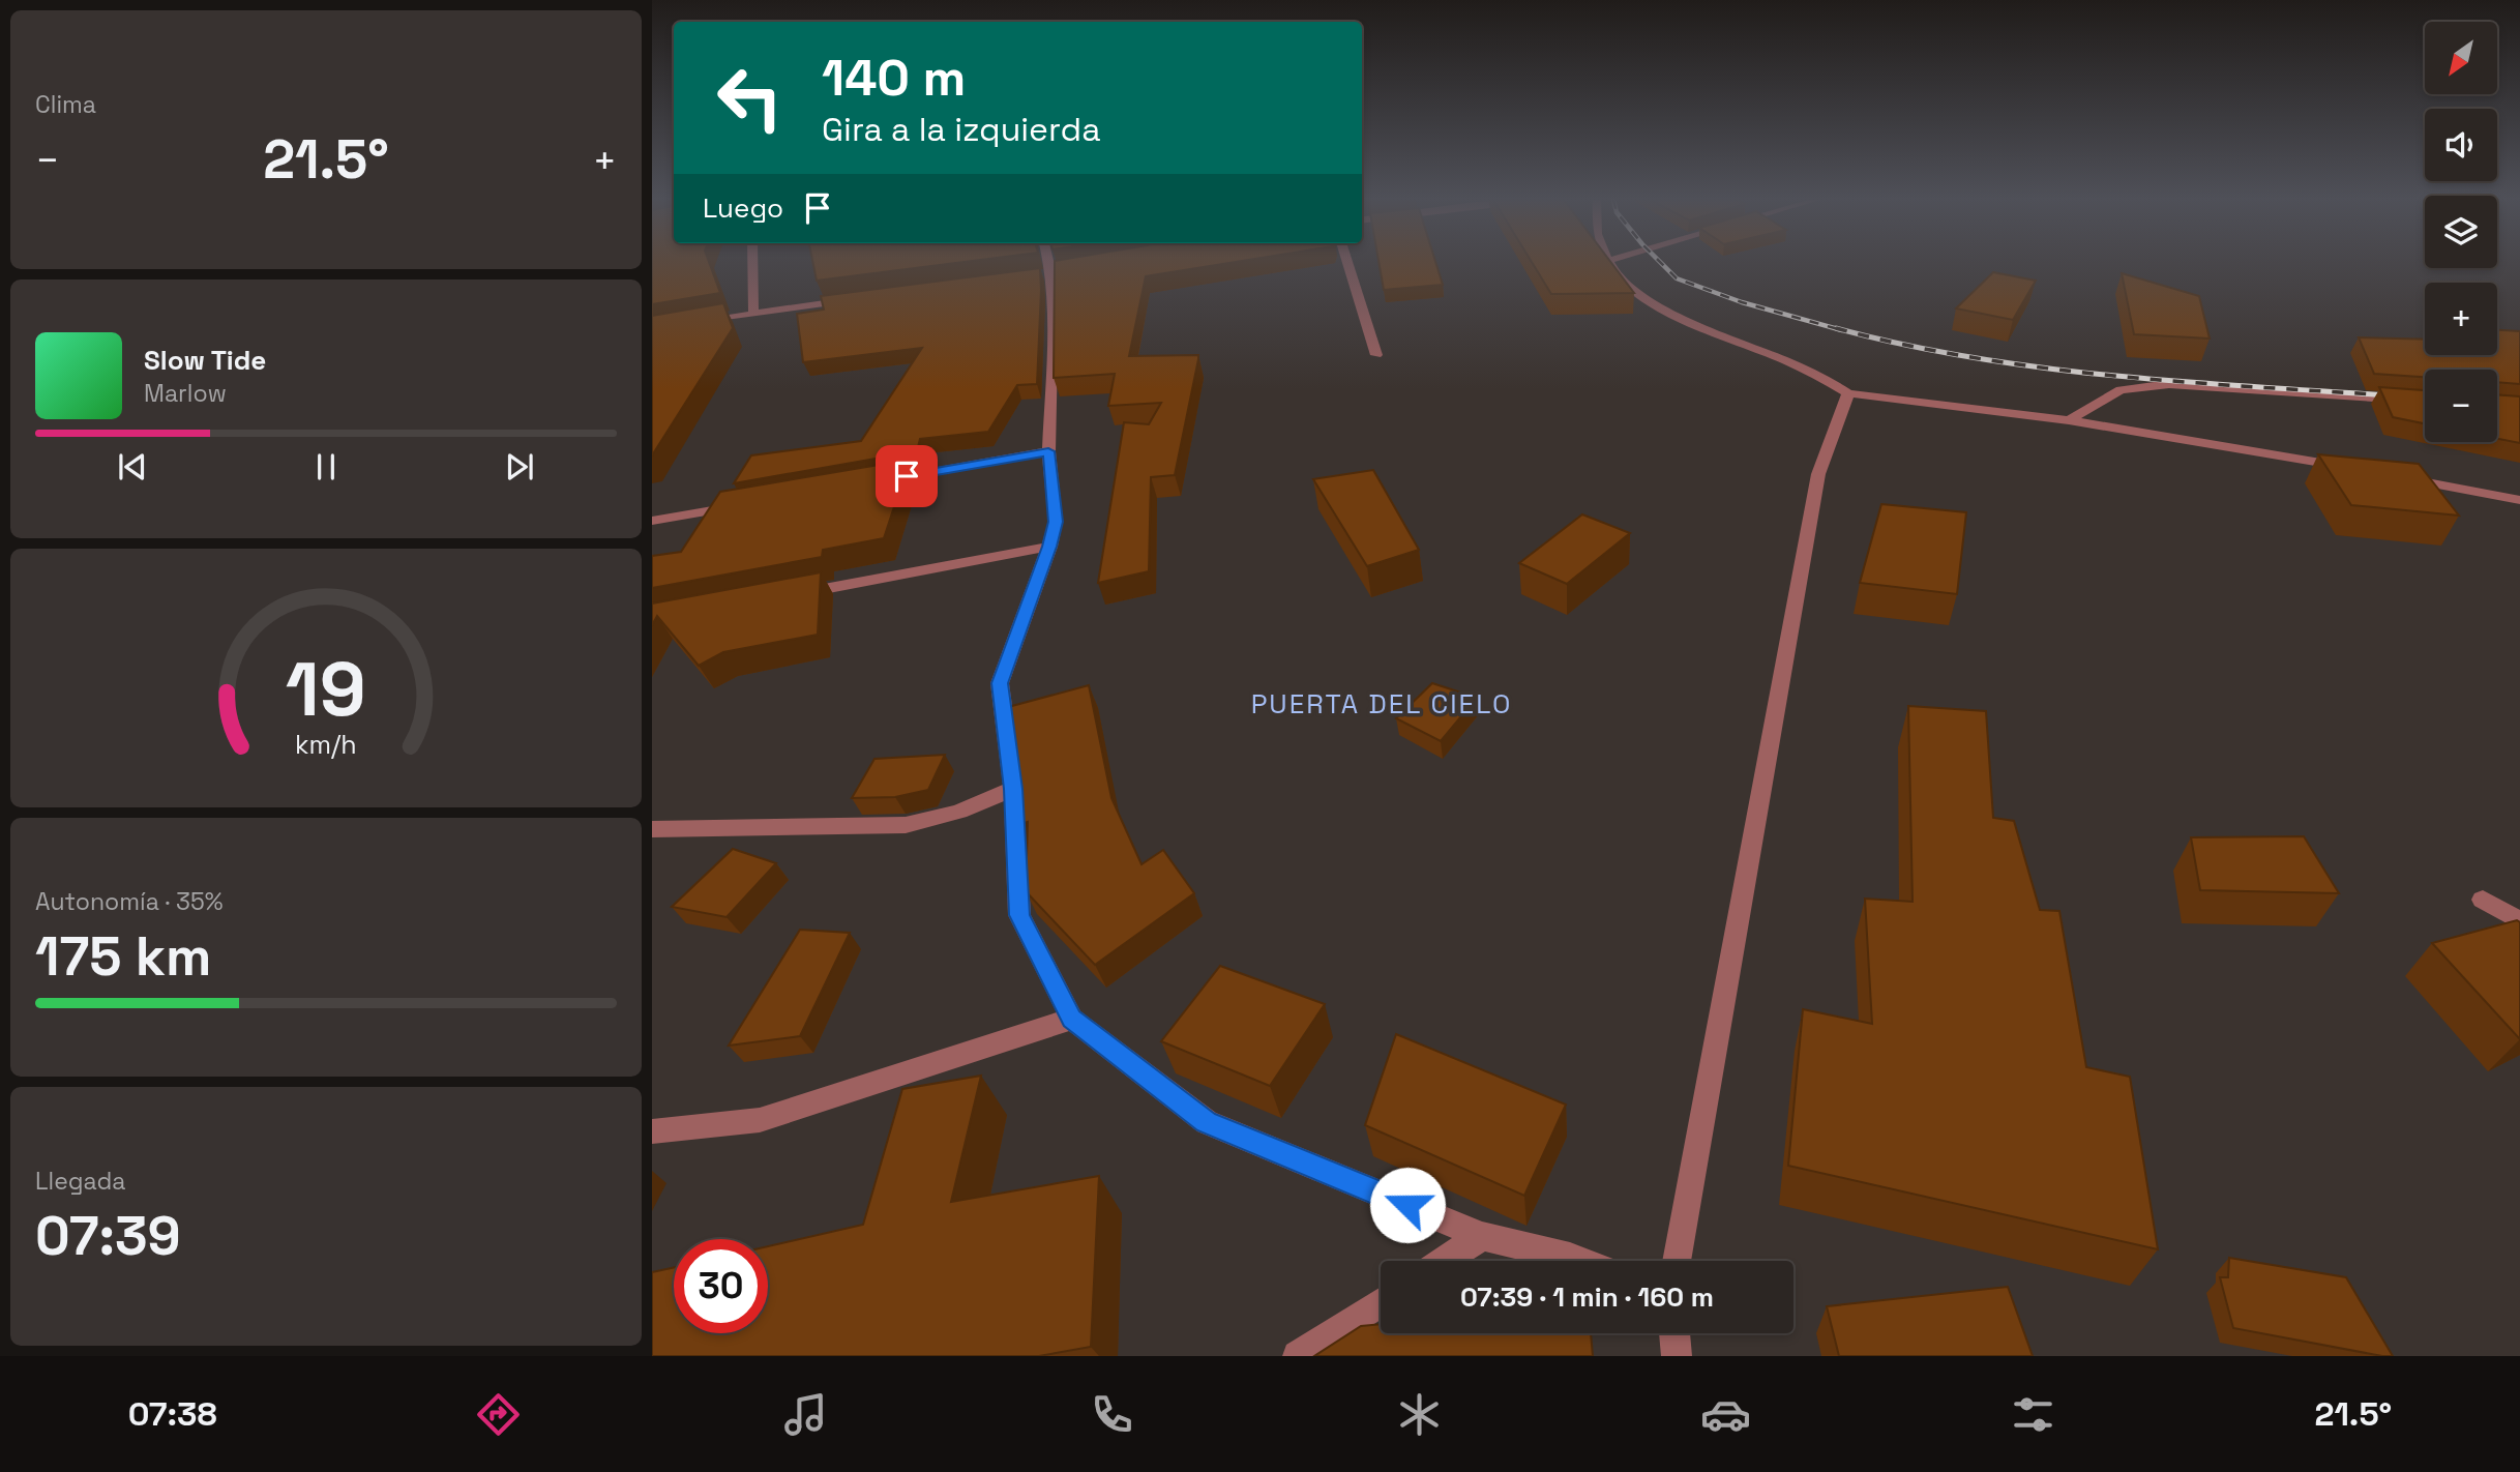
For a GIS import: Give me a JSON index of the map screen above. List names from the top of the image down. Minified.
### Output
{"districts":["PUERTA DEL CIELO"],"north":"bottom left","page":{"tile":["Clima",["Autonomía · 35%","175 km"],["Llegada","07:39"]],"map_buttons":["+","−"],"turn":["140 m","Gira a la izquierda"],"heat":["−","21.5°","+"],"then":"Luego","song":["Slow Tide","Marlow"],"limit":"30","trip":"07:39 · 1 min · 160 m","tabs":["07:38","21.5°"],"gauge":["19","km/h"]}}
